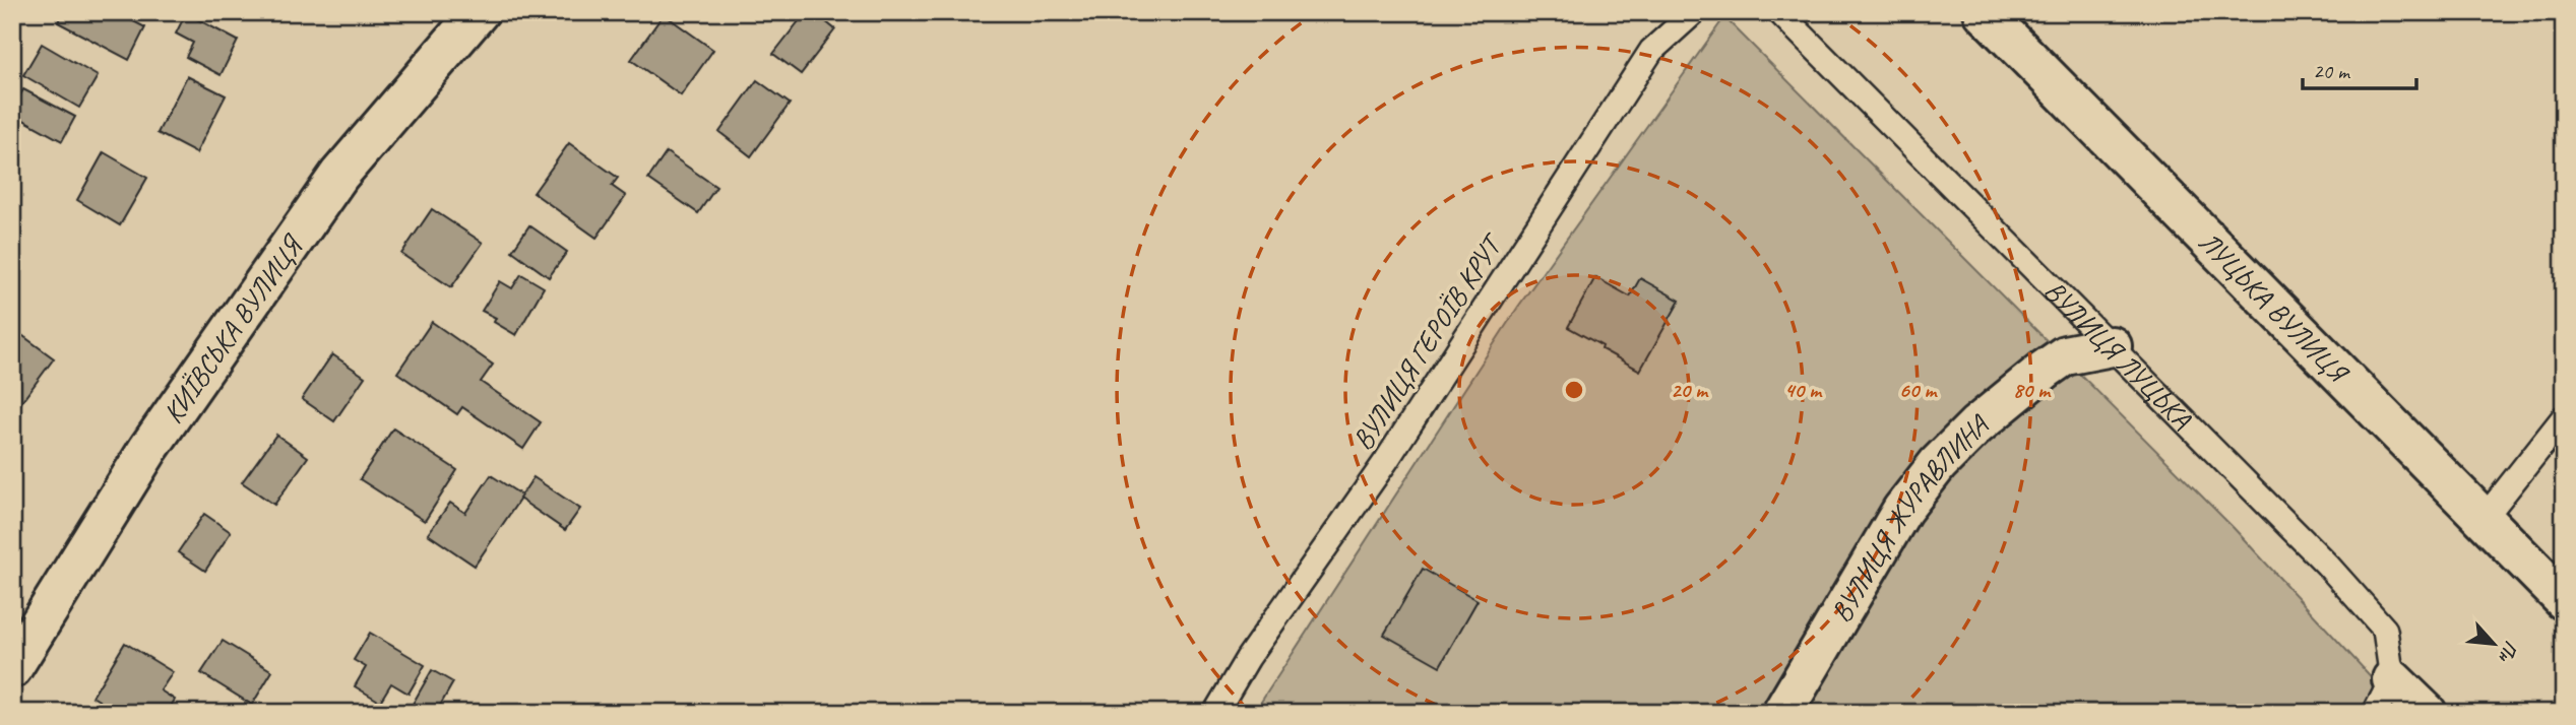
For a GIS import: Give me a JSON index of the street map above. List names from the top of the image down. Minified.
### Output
{"streets":{"main road":["ЛУЦЬКА ВУЛИЦЯ","КИЇВСЬКА ВУЛИЦЯ","ВУЛИЦЯ ЛУЦЬКА","ВУЛИЦЯ ЖУРАВЛИНА"],"lane":["ВУЛИЦЯ ГЕРОЇВ КРУТ"]},"crossings":[["ВУЛИЦЯ ЛУЦЬКА","ВУЛИЦЯ ЖУРАВЛИНА"]],"scale_bar":"20 m","north":"bottom right","rings":["20 m","40 m","60 m","80 m"]}
